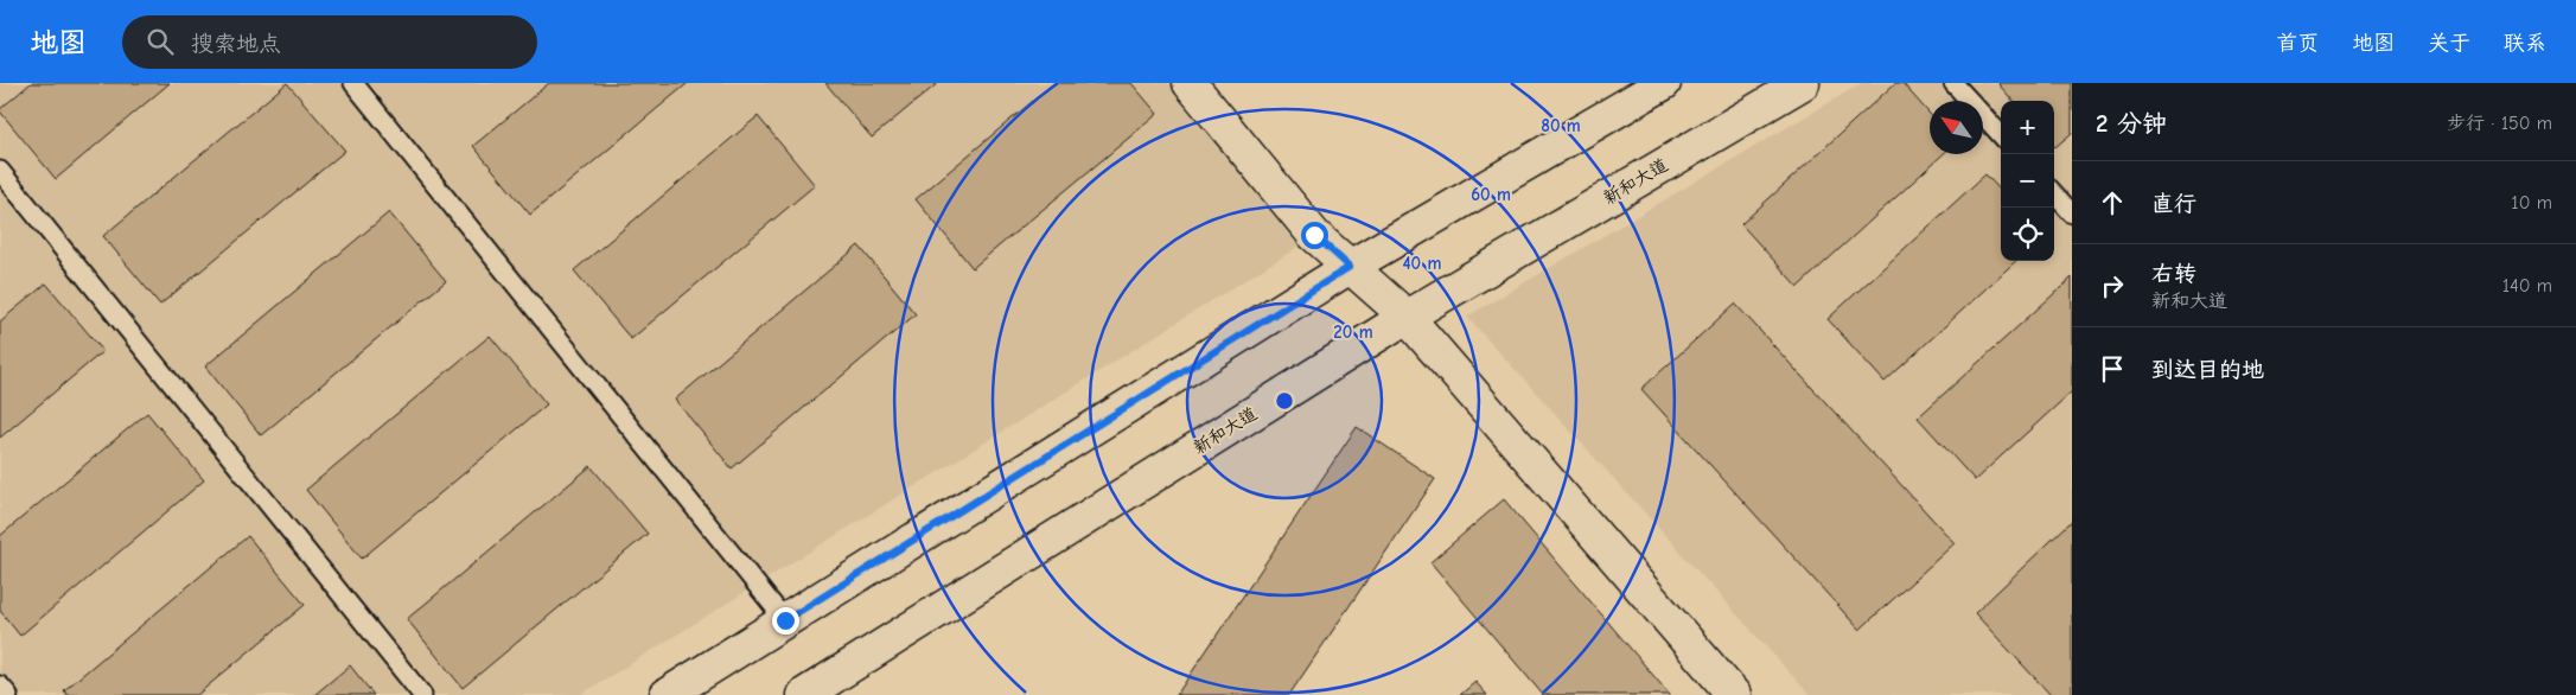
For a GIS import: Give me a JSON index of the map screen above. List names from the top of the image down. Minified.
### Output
{"streets":{"main road":["新和大道"]},"north":"top left","page":{"header":"地图","search":"搜索地点","nav":["首页","地图","关于","联系"],"heading":["2 分钟","步行 · 150 m"],"map_buttons":["+","−"],"list":[["直行","10 m"],["右转","新和大道","140 m"],"到达目的地"]},"rings":["80 m","60 m","40 m","20 m"]}
